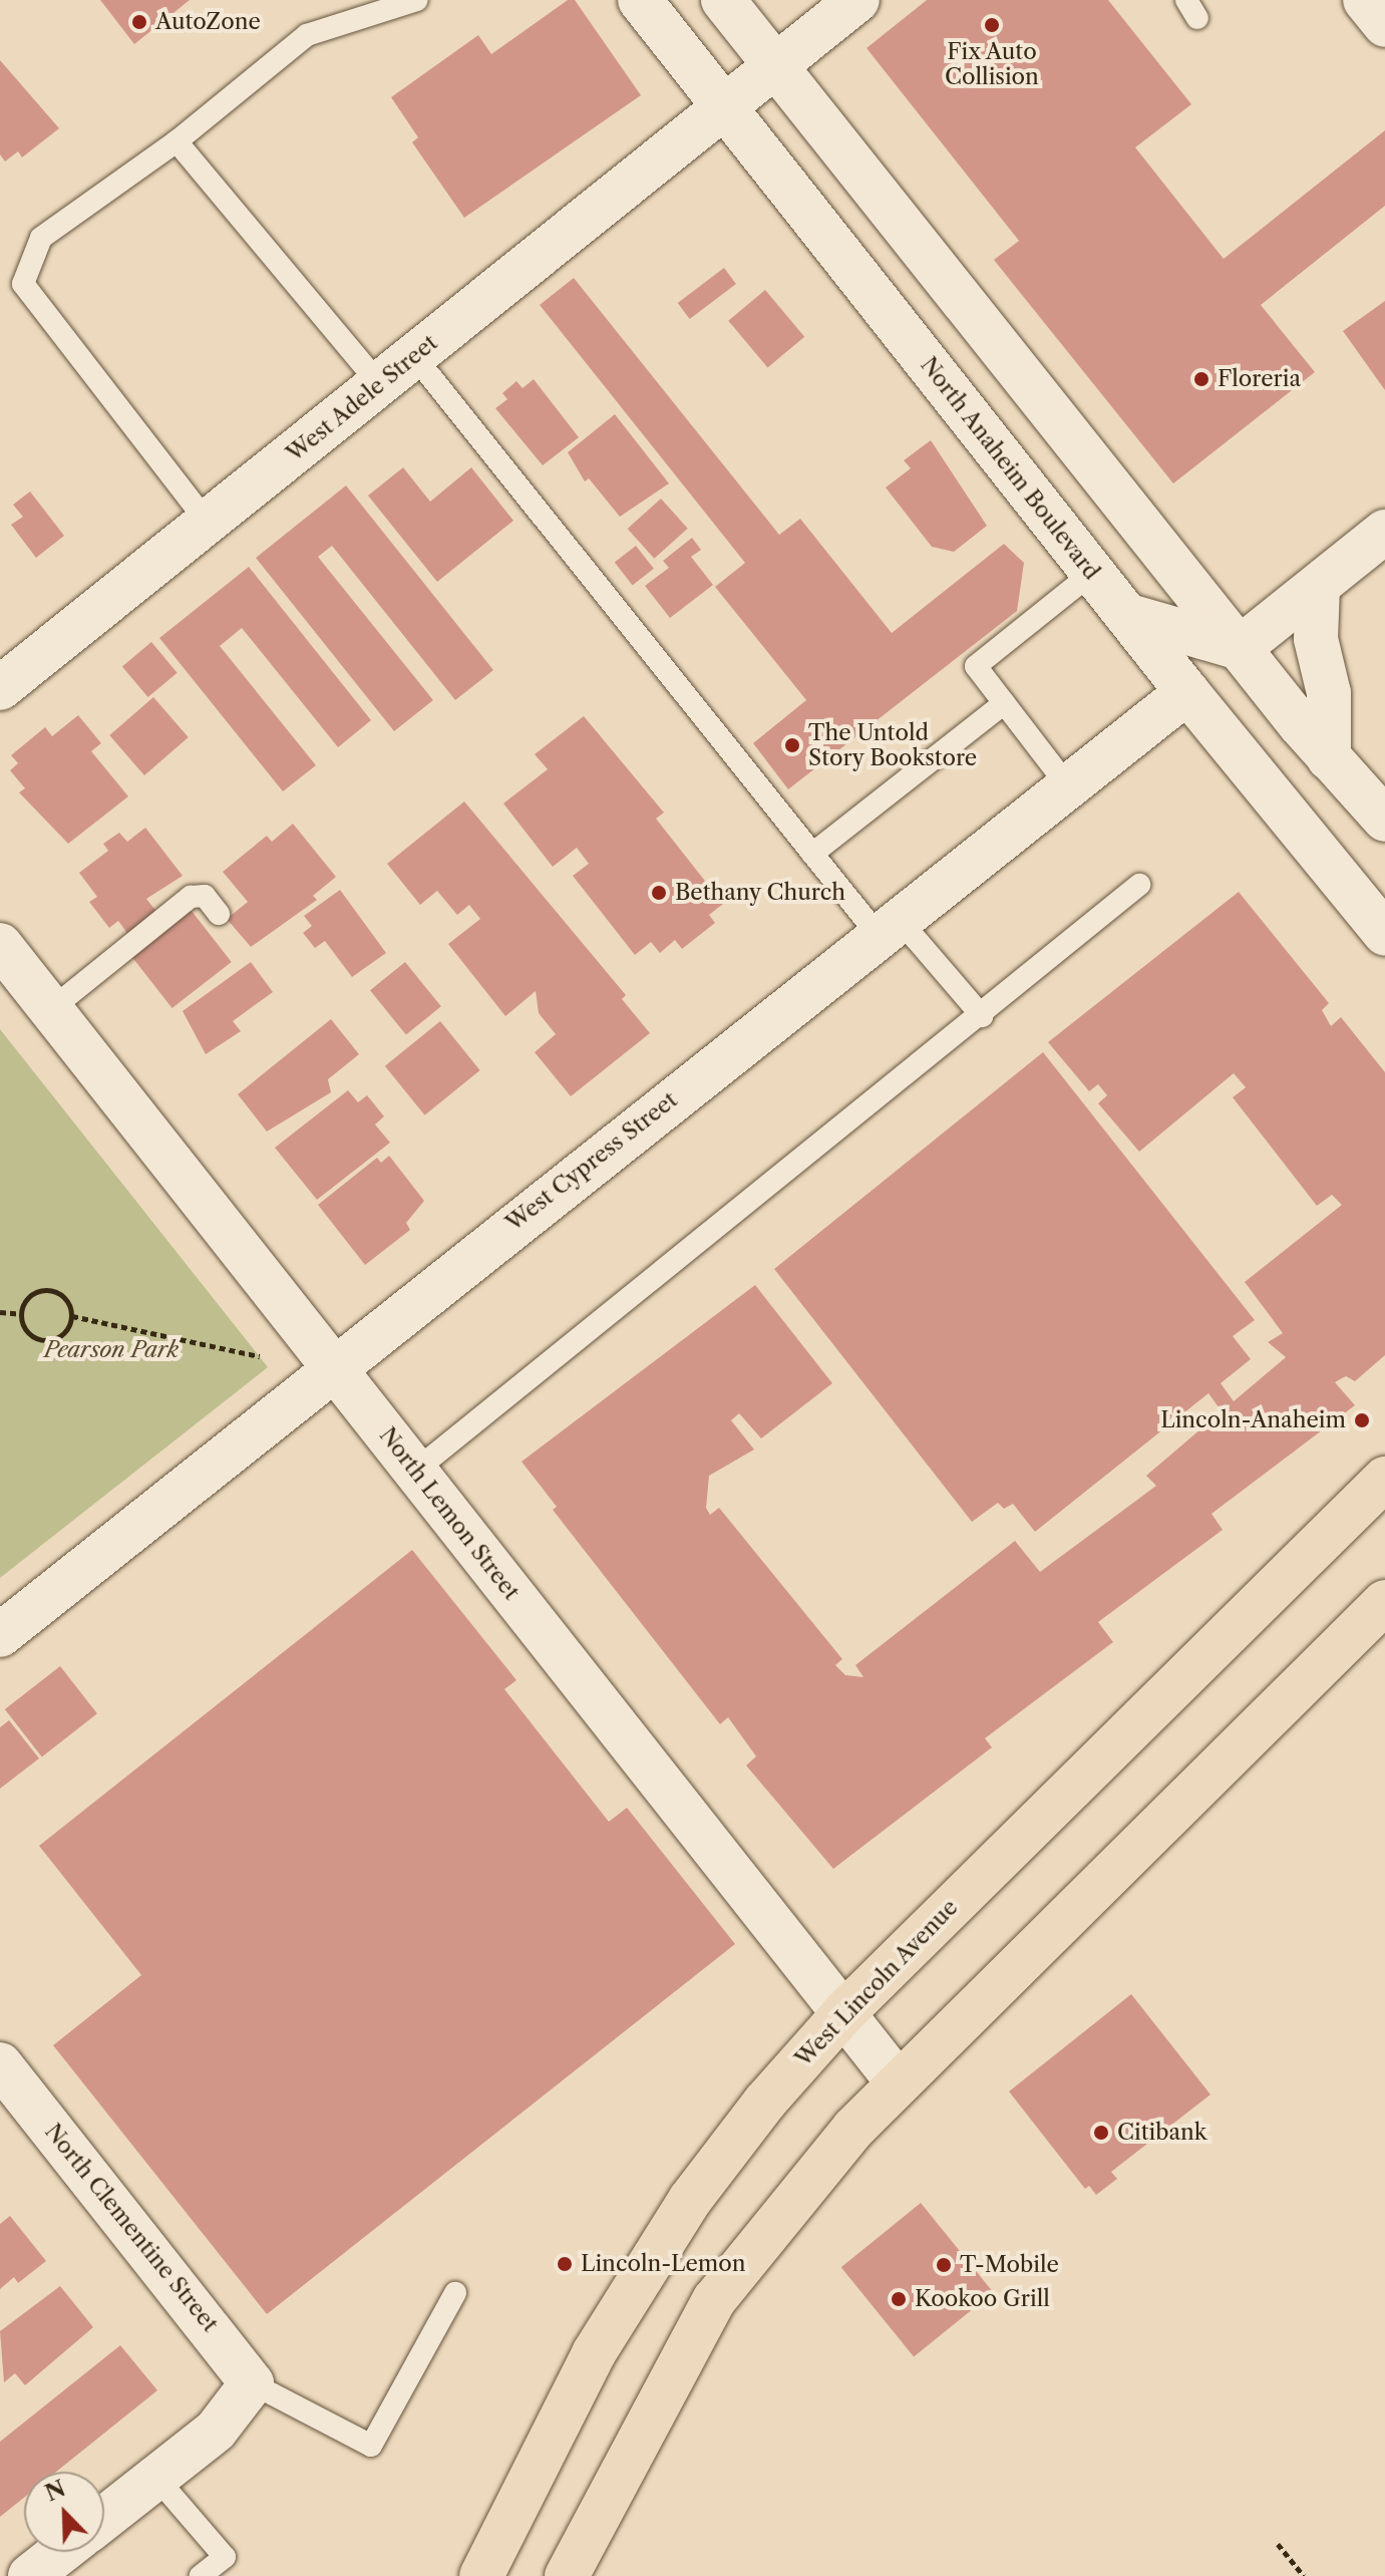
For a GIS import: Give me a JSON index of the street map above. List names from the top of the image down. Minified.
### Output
{"streets":{"main road":["West Lincoln Avenue"],"street":["West Adele Street","North Anaheim Boulevard","West Cypress Street","North Lemon Street","North Clementine Street"]},"crossings":[["West Adele Street","North Anaheim Boulevard"],["North Anaheim Boulevard","West Cypress Street"],["West Cypress Street","North Lemon Street"],["North Lemon Street","West Lincoln Avenue"]],"parks":["Pearson Park"],"places":["AutoZone","Fix Auto Collision","Floreria","The Untold Story Bookstore","Bethany Church","Lincoln-Anaheim","Citibank","Lincoln-Lemon","T-Mobile","Kookoo Grill"],"north":"top left"}
